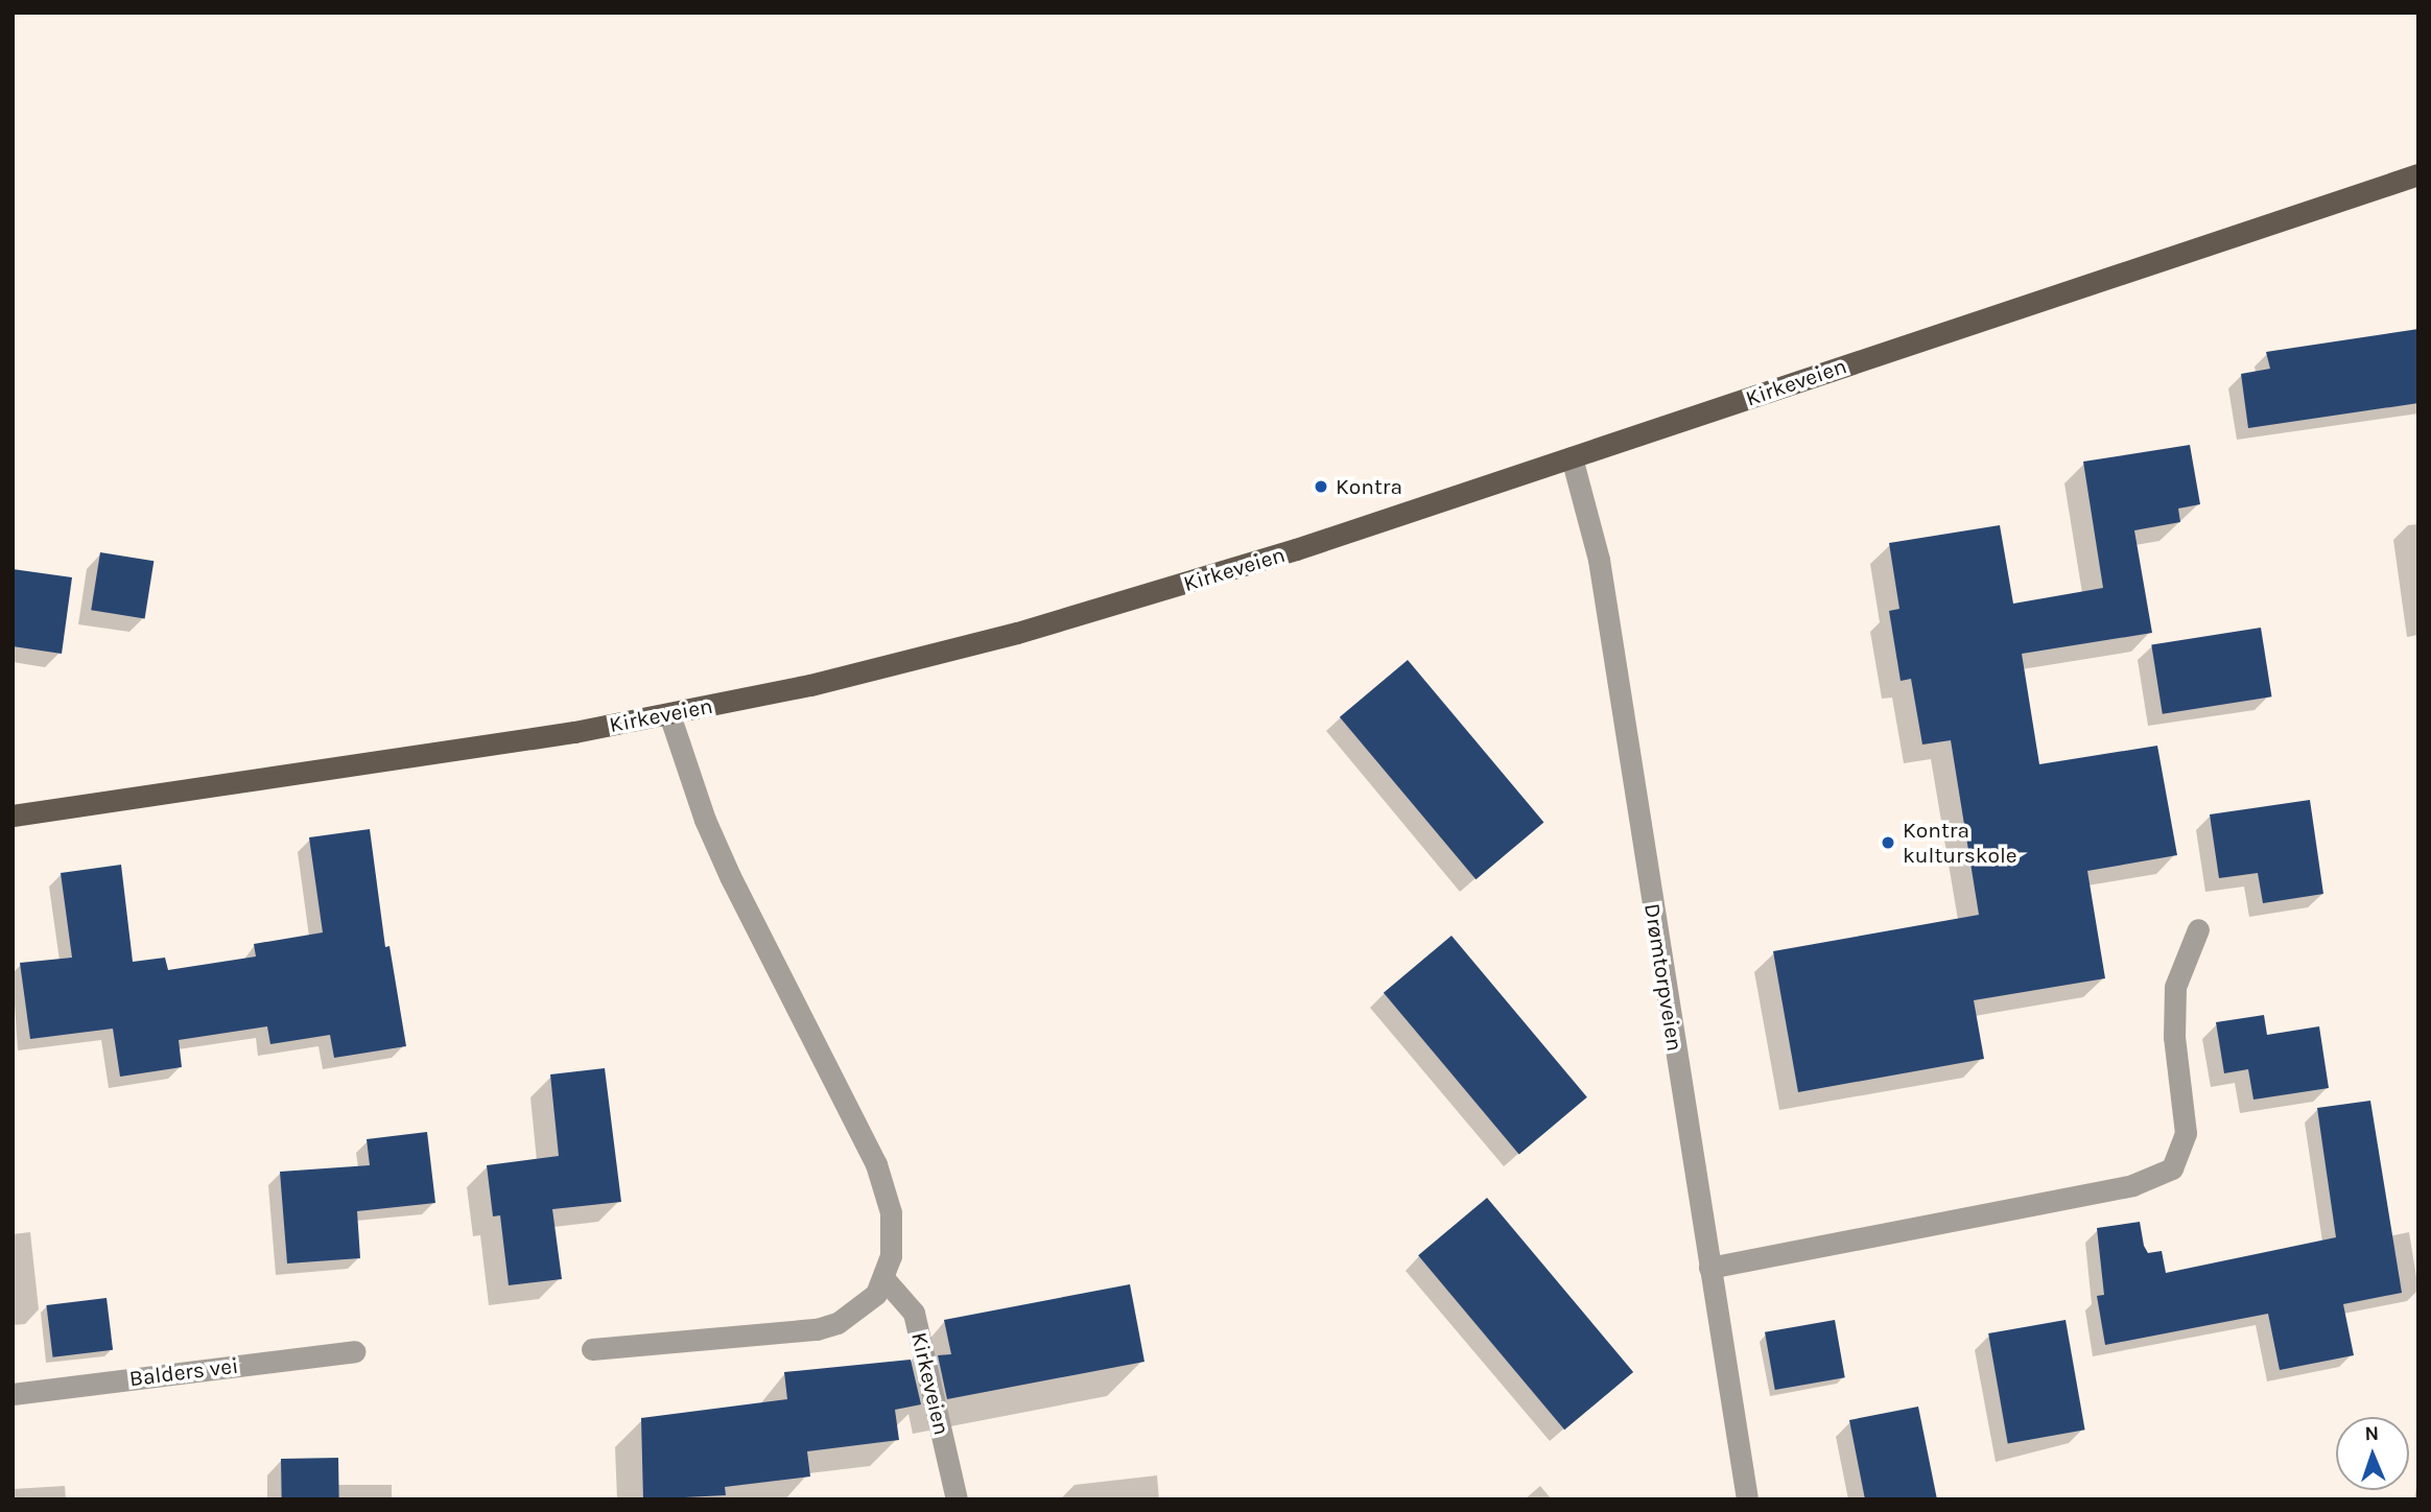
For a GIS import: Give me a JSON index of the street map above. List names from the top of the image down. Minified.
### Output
{"streets":{"main road":["Kirkeveien"],"street":["Drømtorpveien","Balders vei"]},"crossings":[["Kirkeveien","Drømtorpveien"]],"places":["Kontra","Kontra kulturskole"],"north":"top"}
